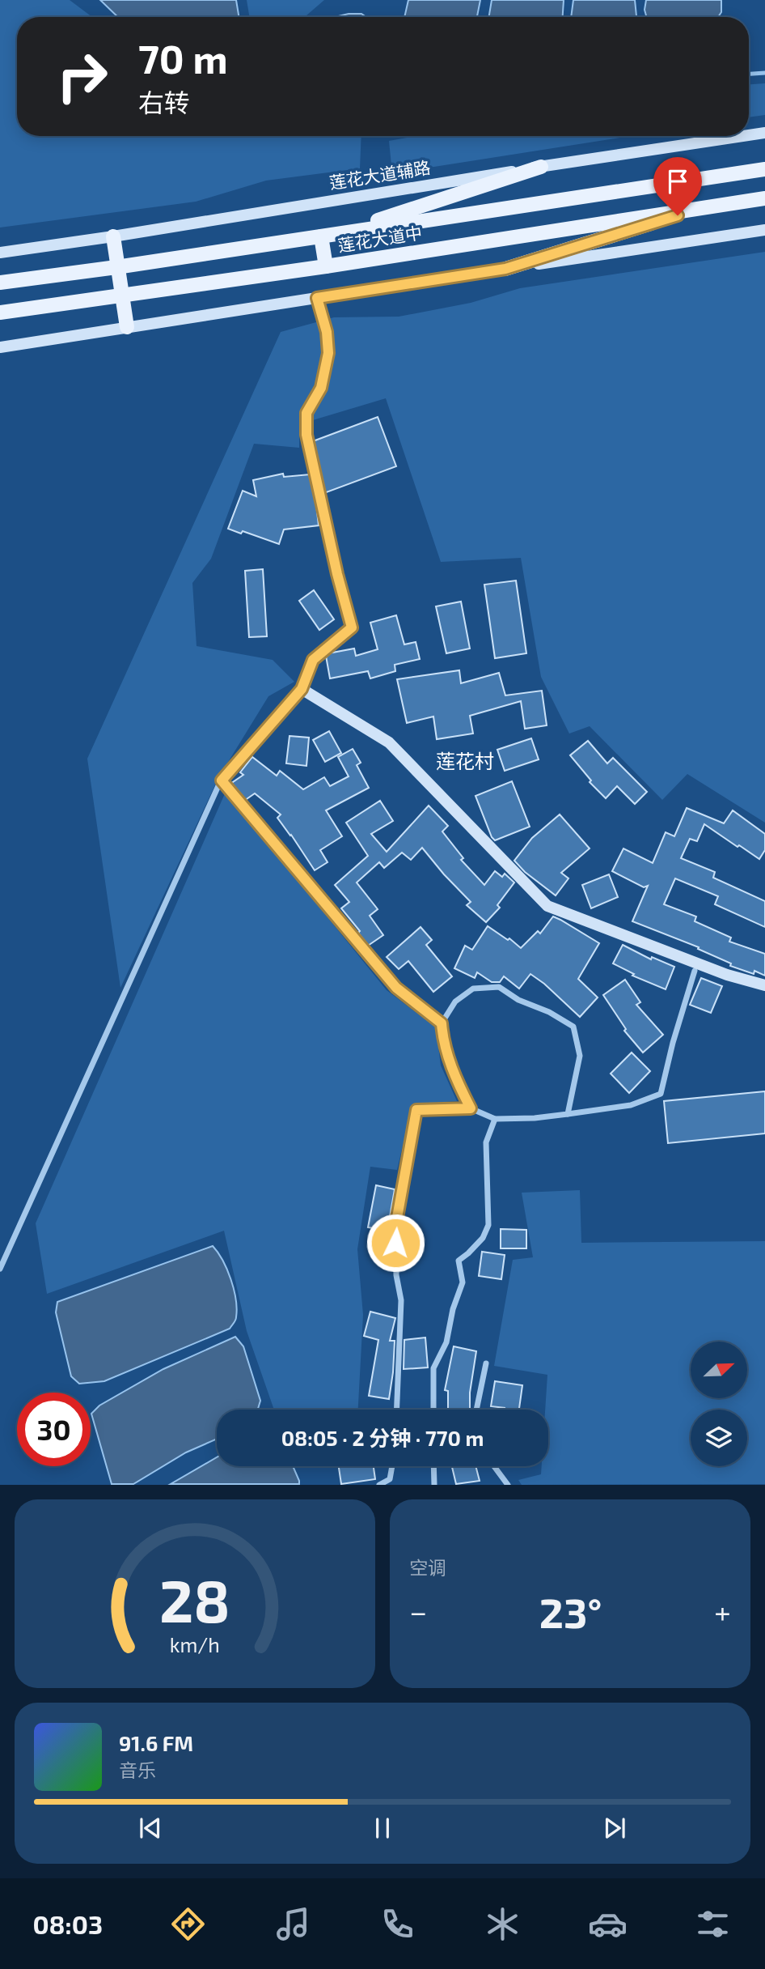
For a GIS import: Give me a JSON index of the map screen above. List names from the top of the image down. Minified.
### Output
{"streets":{"main road":["莲花大道中"],"street":["莲花大道辅路"]},"districts":["莲花村"],"north":"top right","page":{"turn":["70 m","右转"],"limit":"30","trip":"08:05 · 2 分钟 · 770 m","tile":"空调","heat":["−","23°","+"],"song":["91.6 FM","音乐"],"tabs":"08:03","gauge":["28","km/h"]}}
